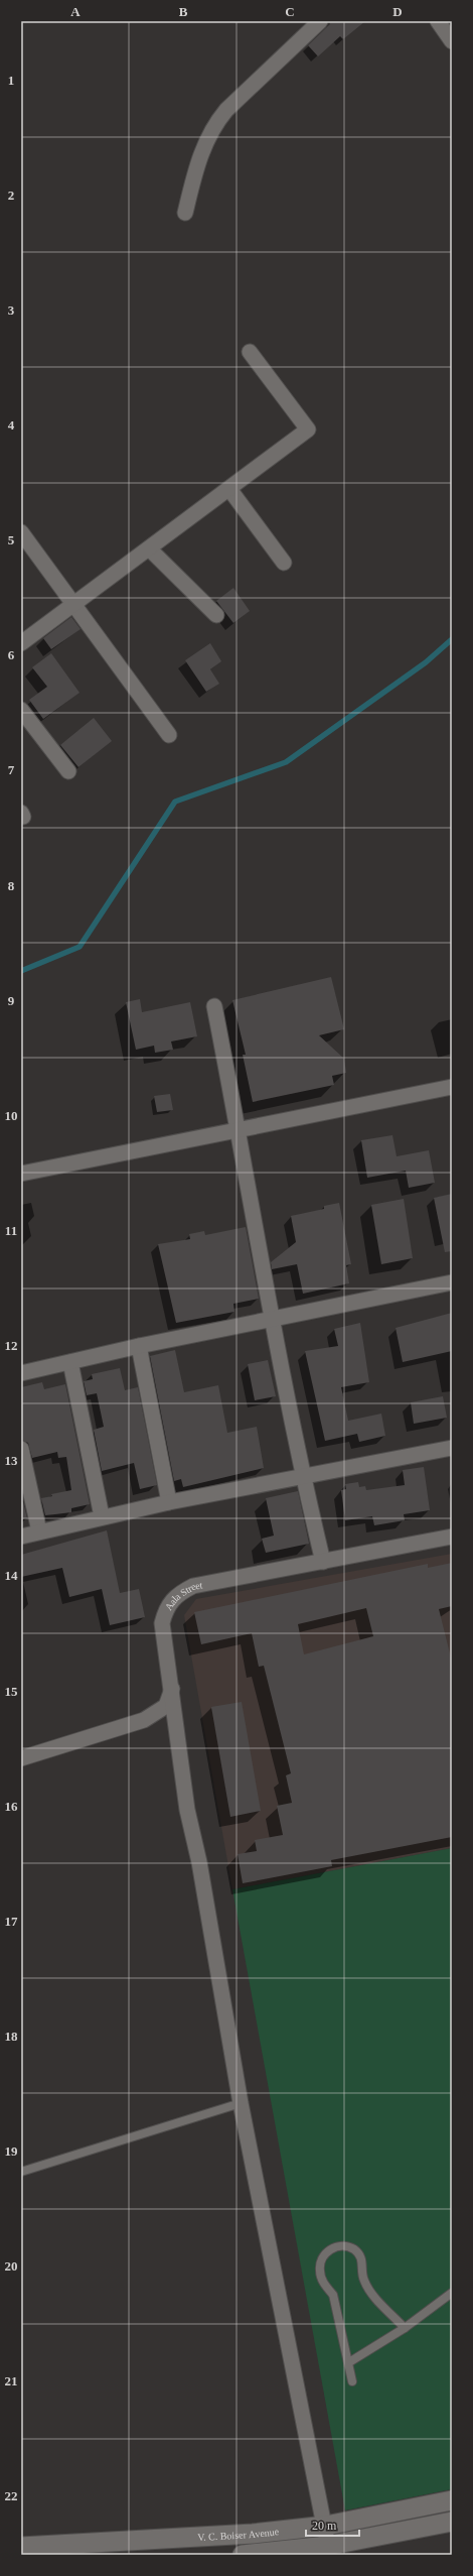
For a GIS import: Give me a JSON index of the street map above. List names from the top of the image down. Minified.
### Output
{"streets":{"street":["Aala Street","V. C. Boiser Avenue"]},"crossings":[["Aala Street","V. C. Boiser Avenue"]],"scale_bar":"20 m","grid":{"columns":["A","B","C","D"],"rows":["1","2","3","4","5","6","7","8","9","10","11","12","13","14","15","16","17","18","19","20","21","22"]}}
